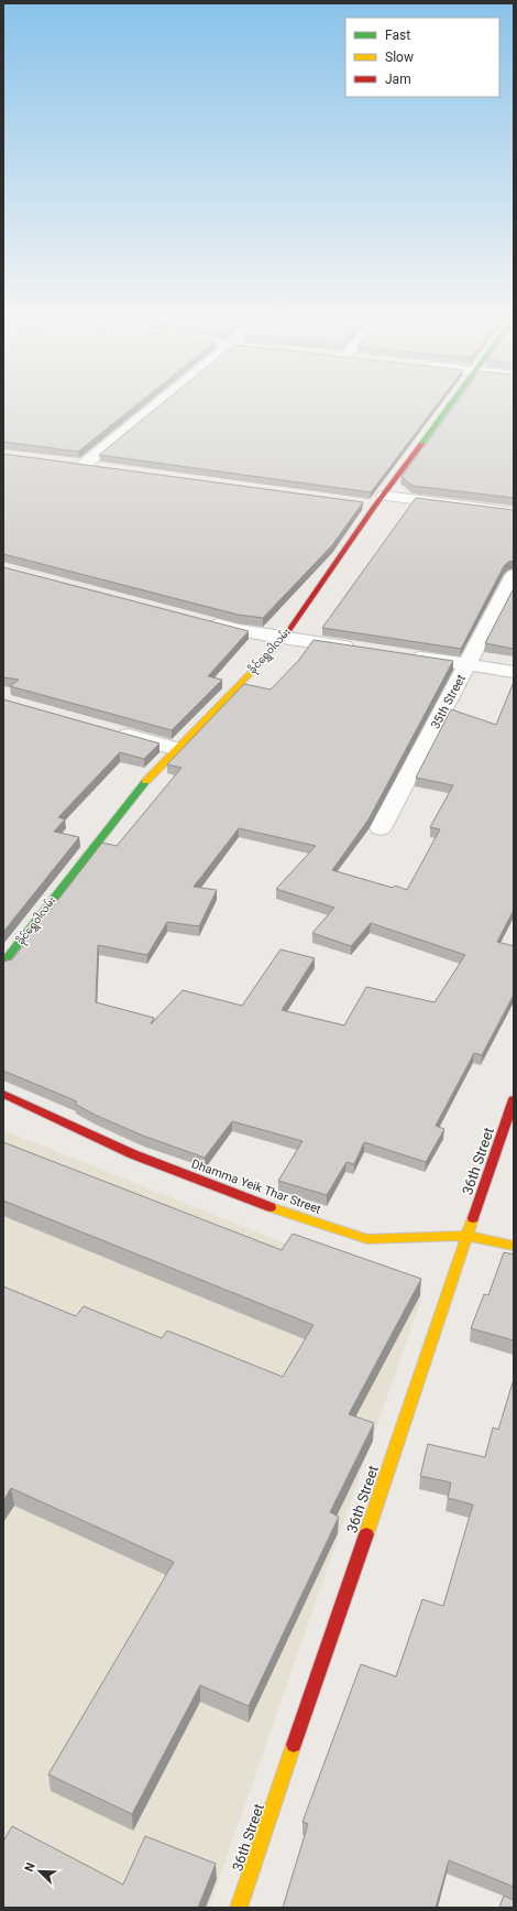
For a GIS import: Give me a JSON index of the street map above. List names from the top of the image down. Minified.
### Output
{"streets":{"street":["ခိုင်ရွှေဝါလမ်း","35th Street","36th Street","Dhamma Yeik Thar Street"]},"crossings":[["36th Street","Dhamma Yeik Thar Street"]],"legend":["Fast","Slow","Jam"],"north":"top left"}
